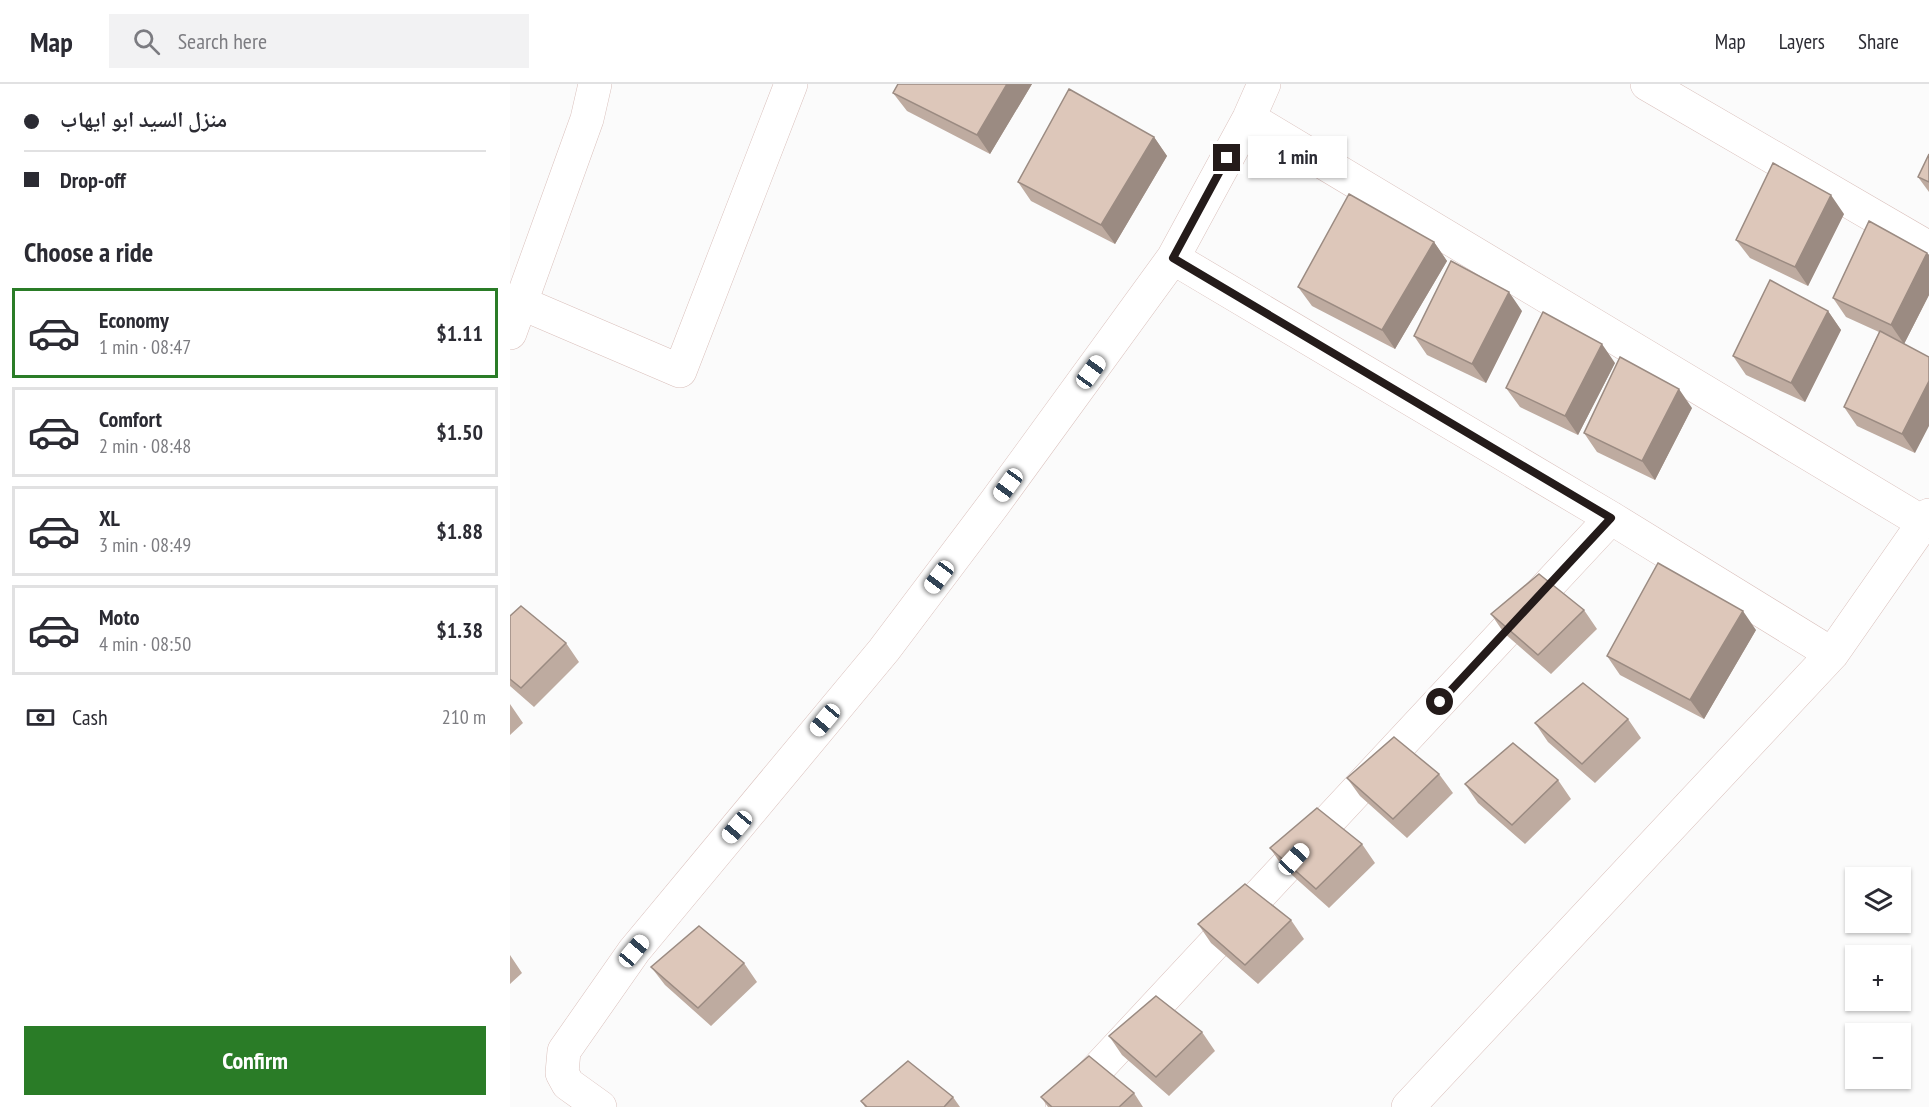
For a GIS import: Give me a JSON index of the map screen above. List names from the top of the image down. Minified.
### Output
{"page":{"header":"Map","search":"Search here","nav":["Map","Layers","Share"],"banner":["منزل السيد ابو ايهاب","Drop-off"],"bubble":"1 min","heading":"Choose a ride","list":[{"name":"Economy","note":"1 min · 08:47","value":"$1.11"},{"name":"Comfort","note":"2 min · 08:48","value":"$1.50"},{"name":"XL","note":"3 min · 08:49","value":"$1.88"},{"name":"Moto","note":"4 min · 08:50","value":"$1.38"}],"pay":["Cash","210 m"],"map_buttons":["+","−"],"buttons":"Confirm"}}
